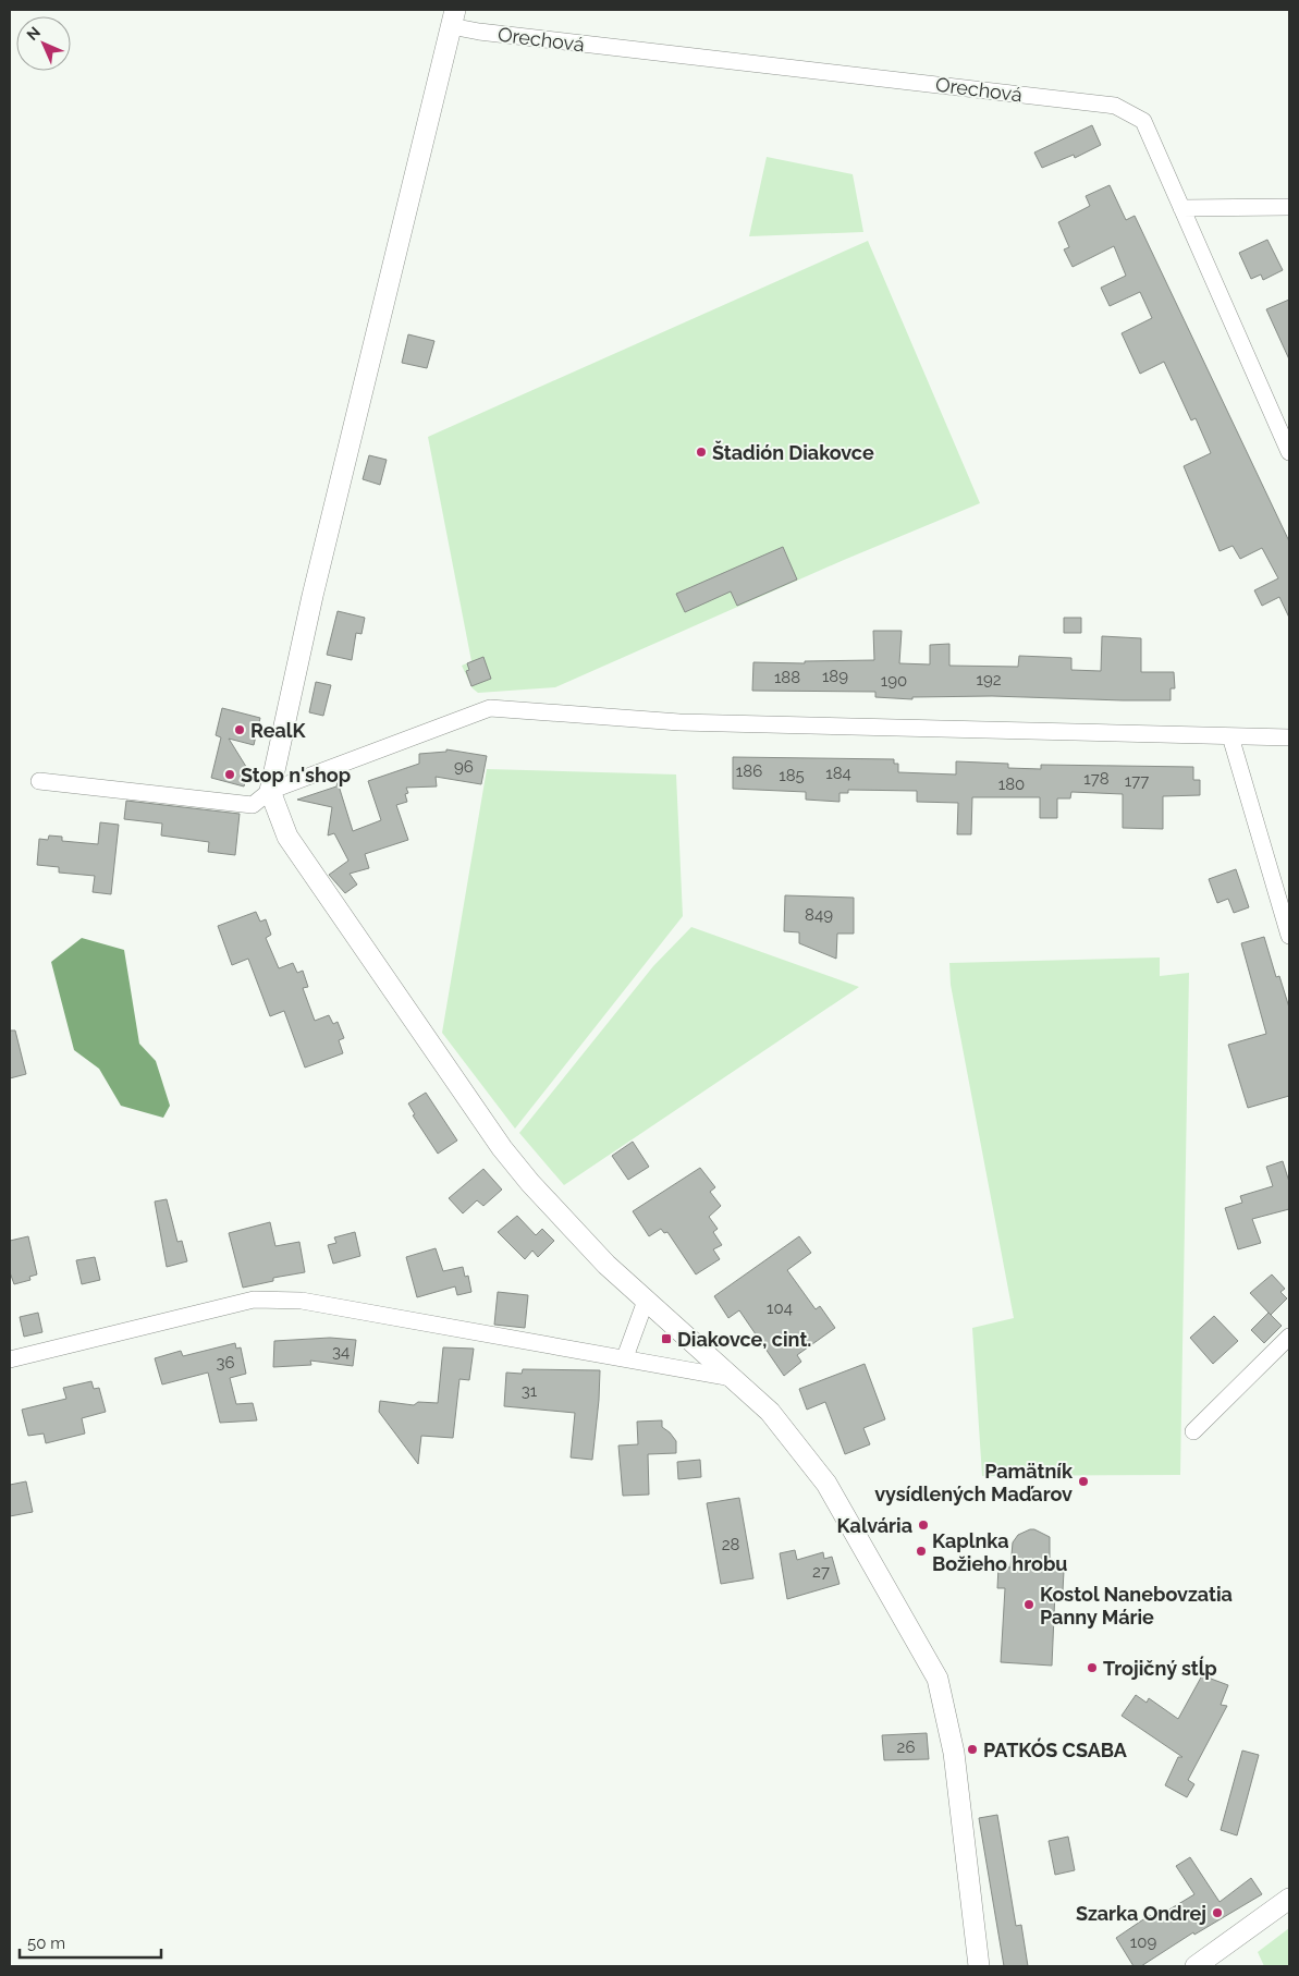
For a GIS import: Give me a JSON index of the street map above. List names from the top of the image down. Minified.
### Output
{"streets":{"street":["Orechová"]},"places":{"other":["Štadión Diakovce","RealK","Stop n'shop","Pamätník vysídlených Maďarov","Kalvária","Kaplnka Božieho hrobu","Kostol Nanebovzatia Panny Márie","Trojičný stĺp","PATKÓS CSABA","Szarka Ondrej"],"transit":["Diakovce, cint."]},"house_numbers":["189","188","192","190","96","186","184","185","178","177","180","849","104","34","36","31","28","27","26","109"],"scale_bar":"50 m","north":"top left"}
